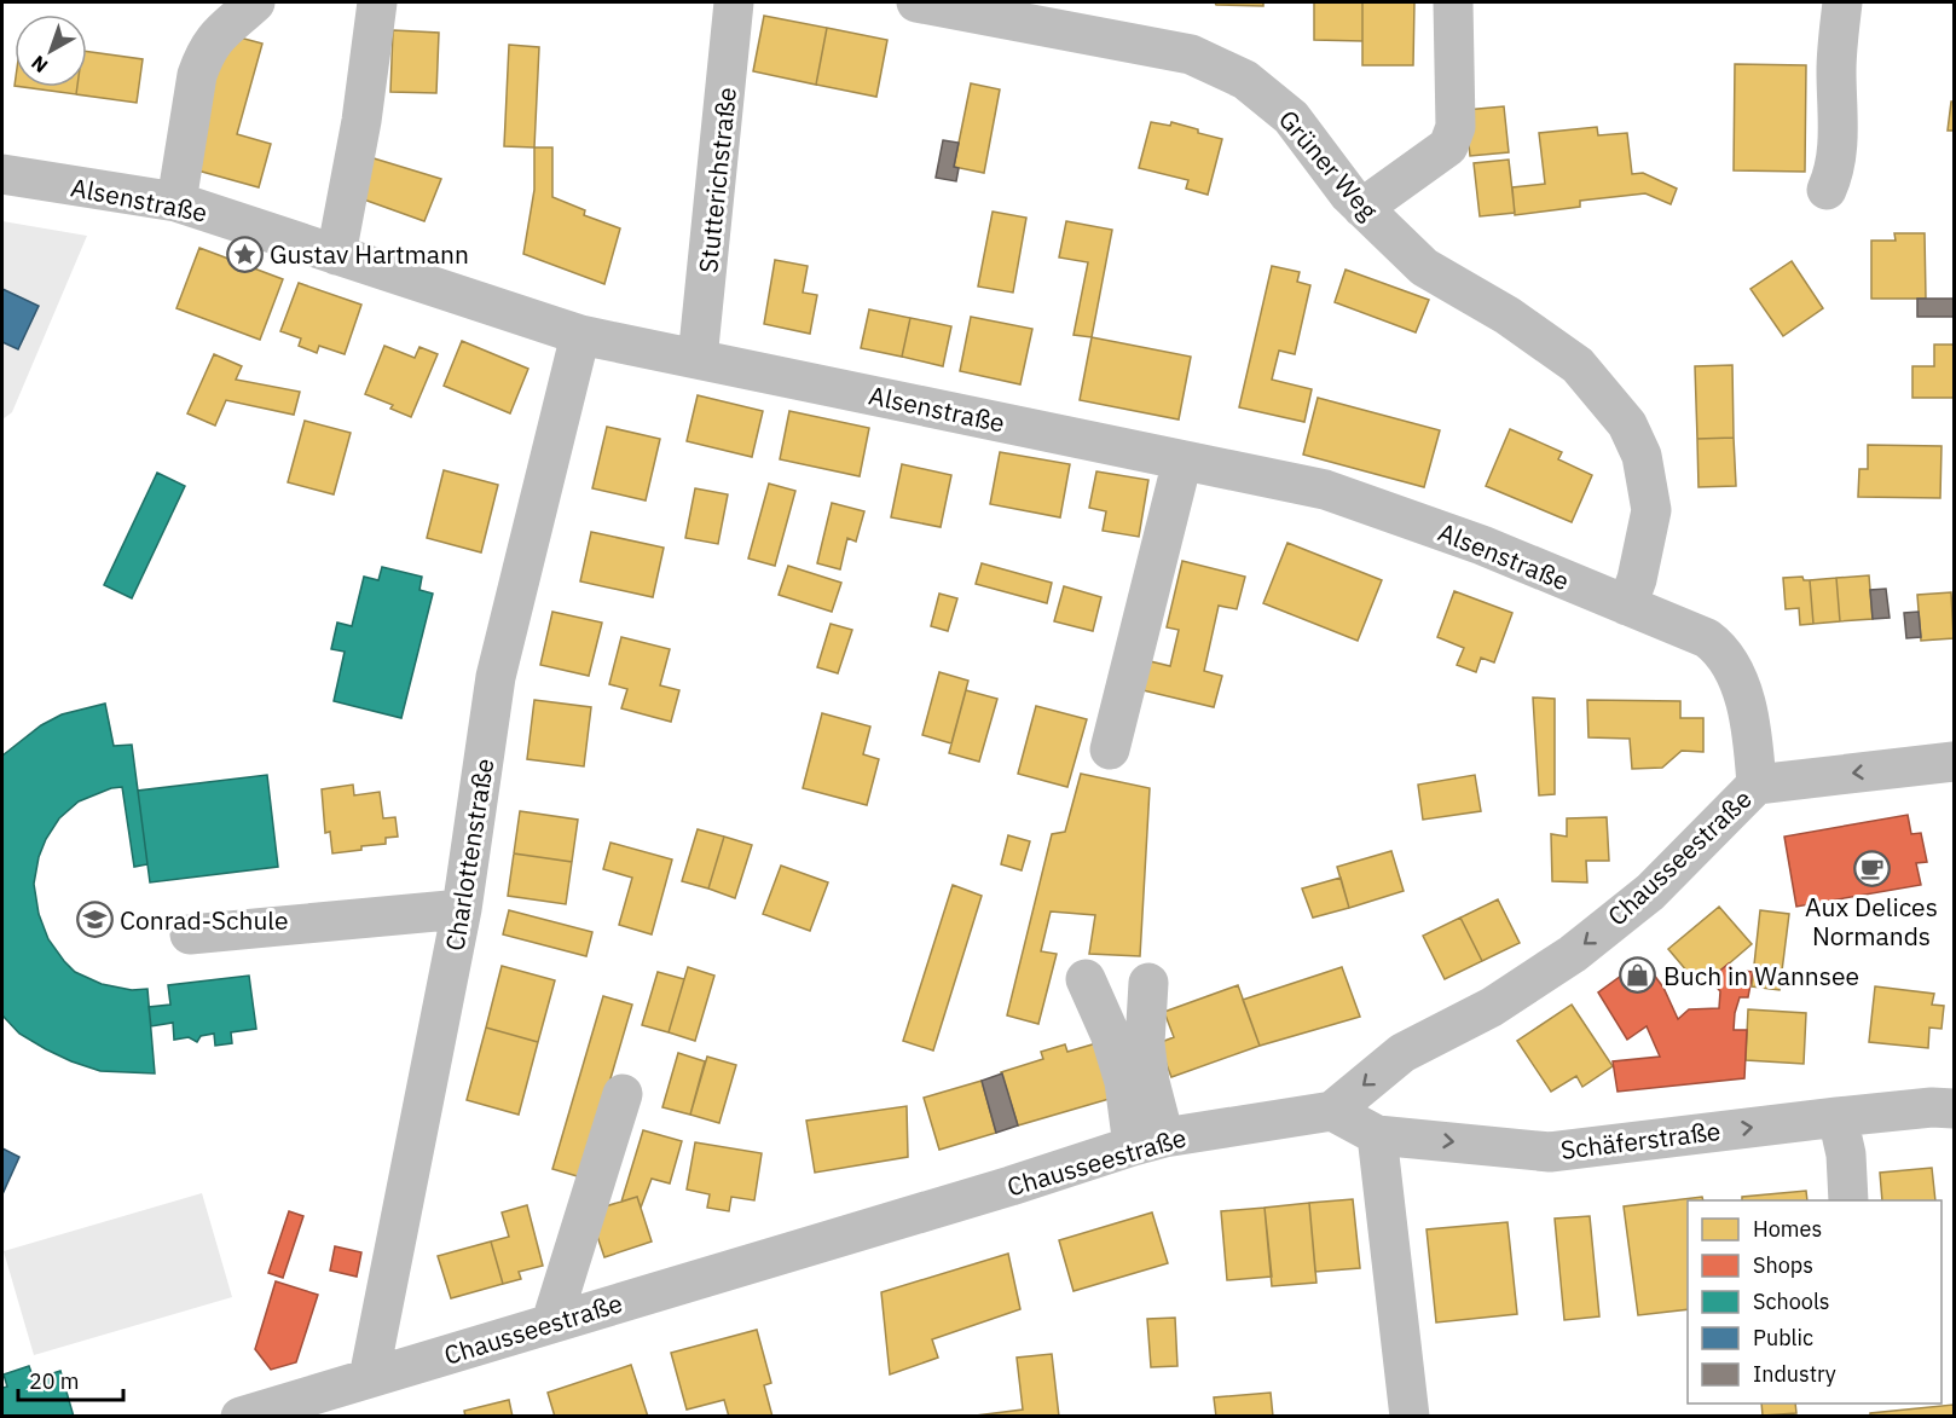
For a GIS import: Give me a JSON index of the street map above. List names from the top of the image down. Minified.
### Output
{"streets":{"street":["Grüner Weg","Stutterichstraße","Alsenstraße","Charlottenstraße","Chausseestraße","Schäferstraße"]},"crossings":[["Grüner Weg","Alsenstraße"],["Stutterichstraße","Alsenstraße"],["Alsenstraße","Charlottenstraße"],["Alsenstraße","Chausseestraße"],["Charlottenstraße","Chausseestraße"],["Chausseestraße","Schäferstraße"]],"one_way":["Chausseestraße","Schäferstraße"],"places":{"place":["Gustav Hartmann"],"cafe":["Aux Delices Normands"],"school or university":["Conrad-Schule"],"shop":["Buch in Wannsee"]},"legend":["Homes","Shops","Schools","Public","Industry"],"scale_bar":"20 m","north":"bottom left"}
